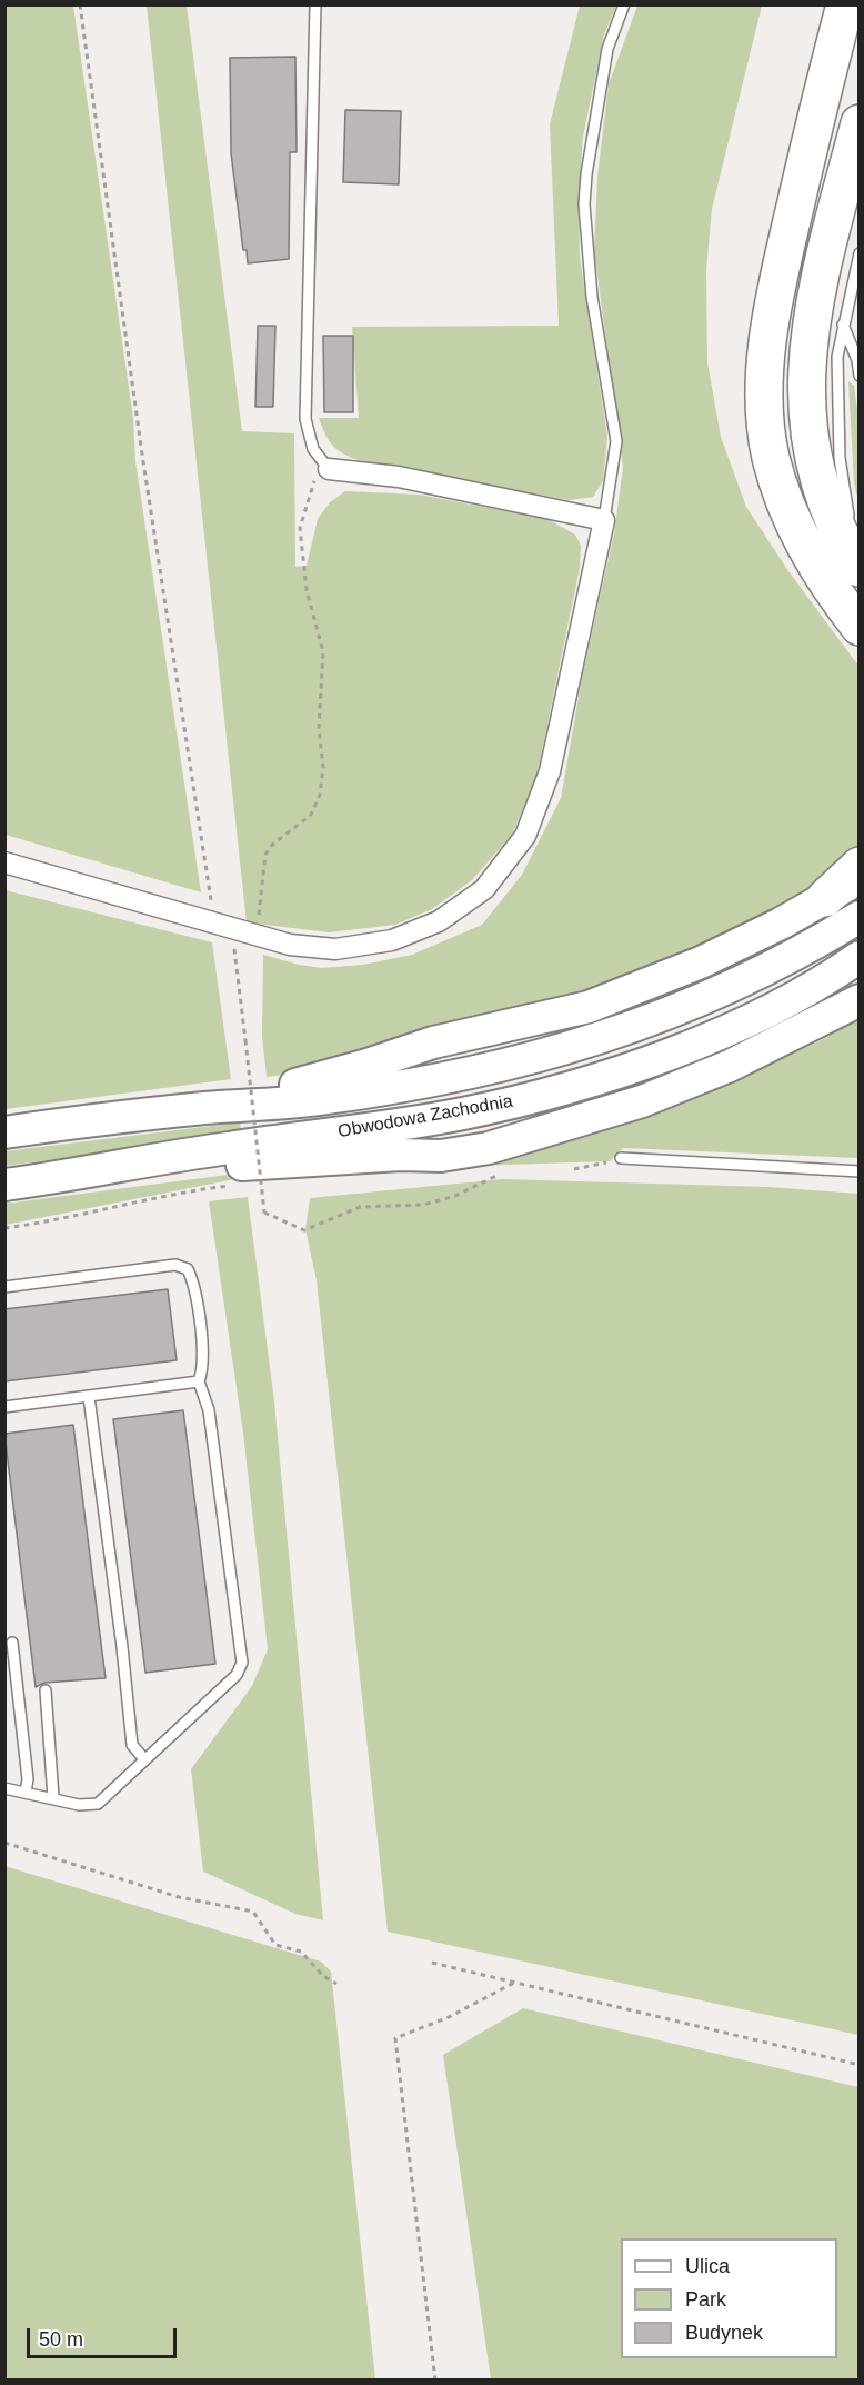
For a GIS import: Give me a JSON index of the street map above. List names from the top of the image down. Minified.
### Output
{"streets":{"main road":["Obwodowa Zachodnia"]},"legend":["Ulica","Park","Budynek"],"scale_bar":"50 m"}
